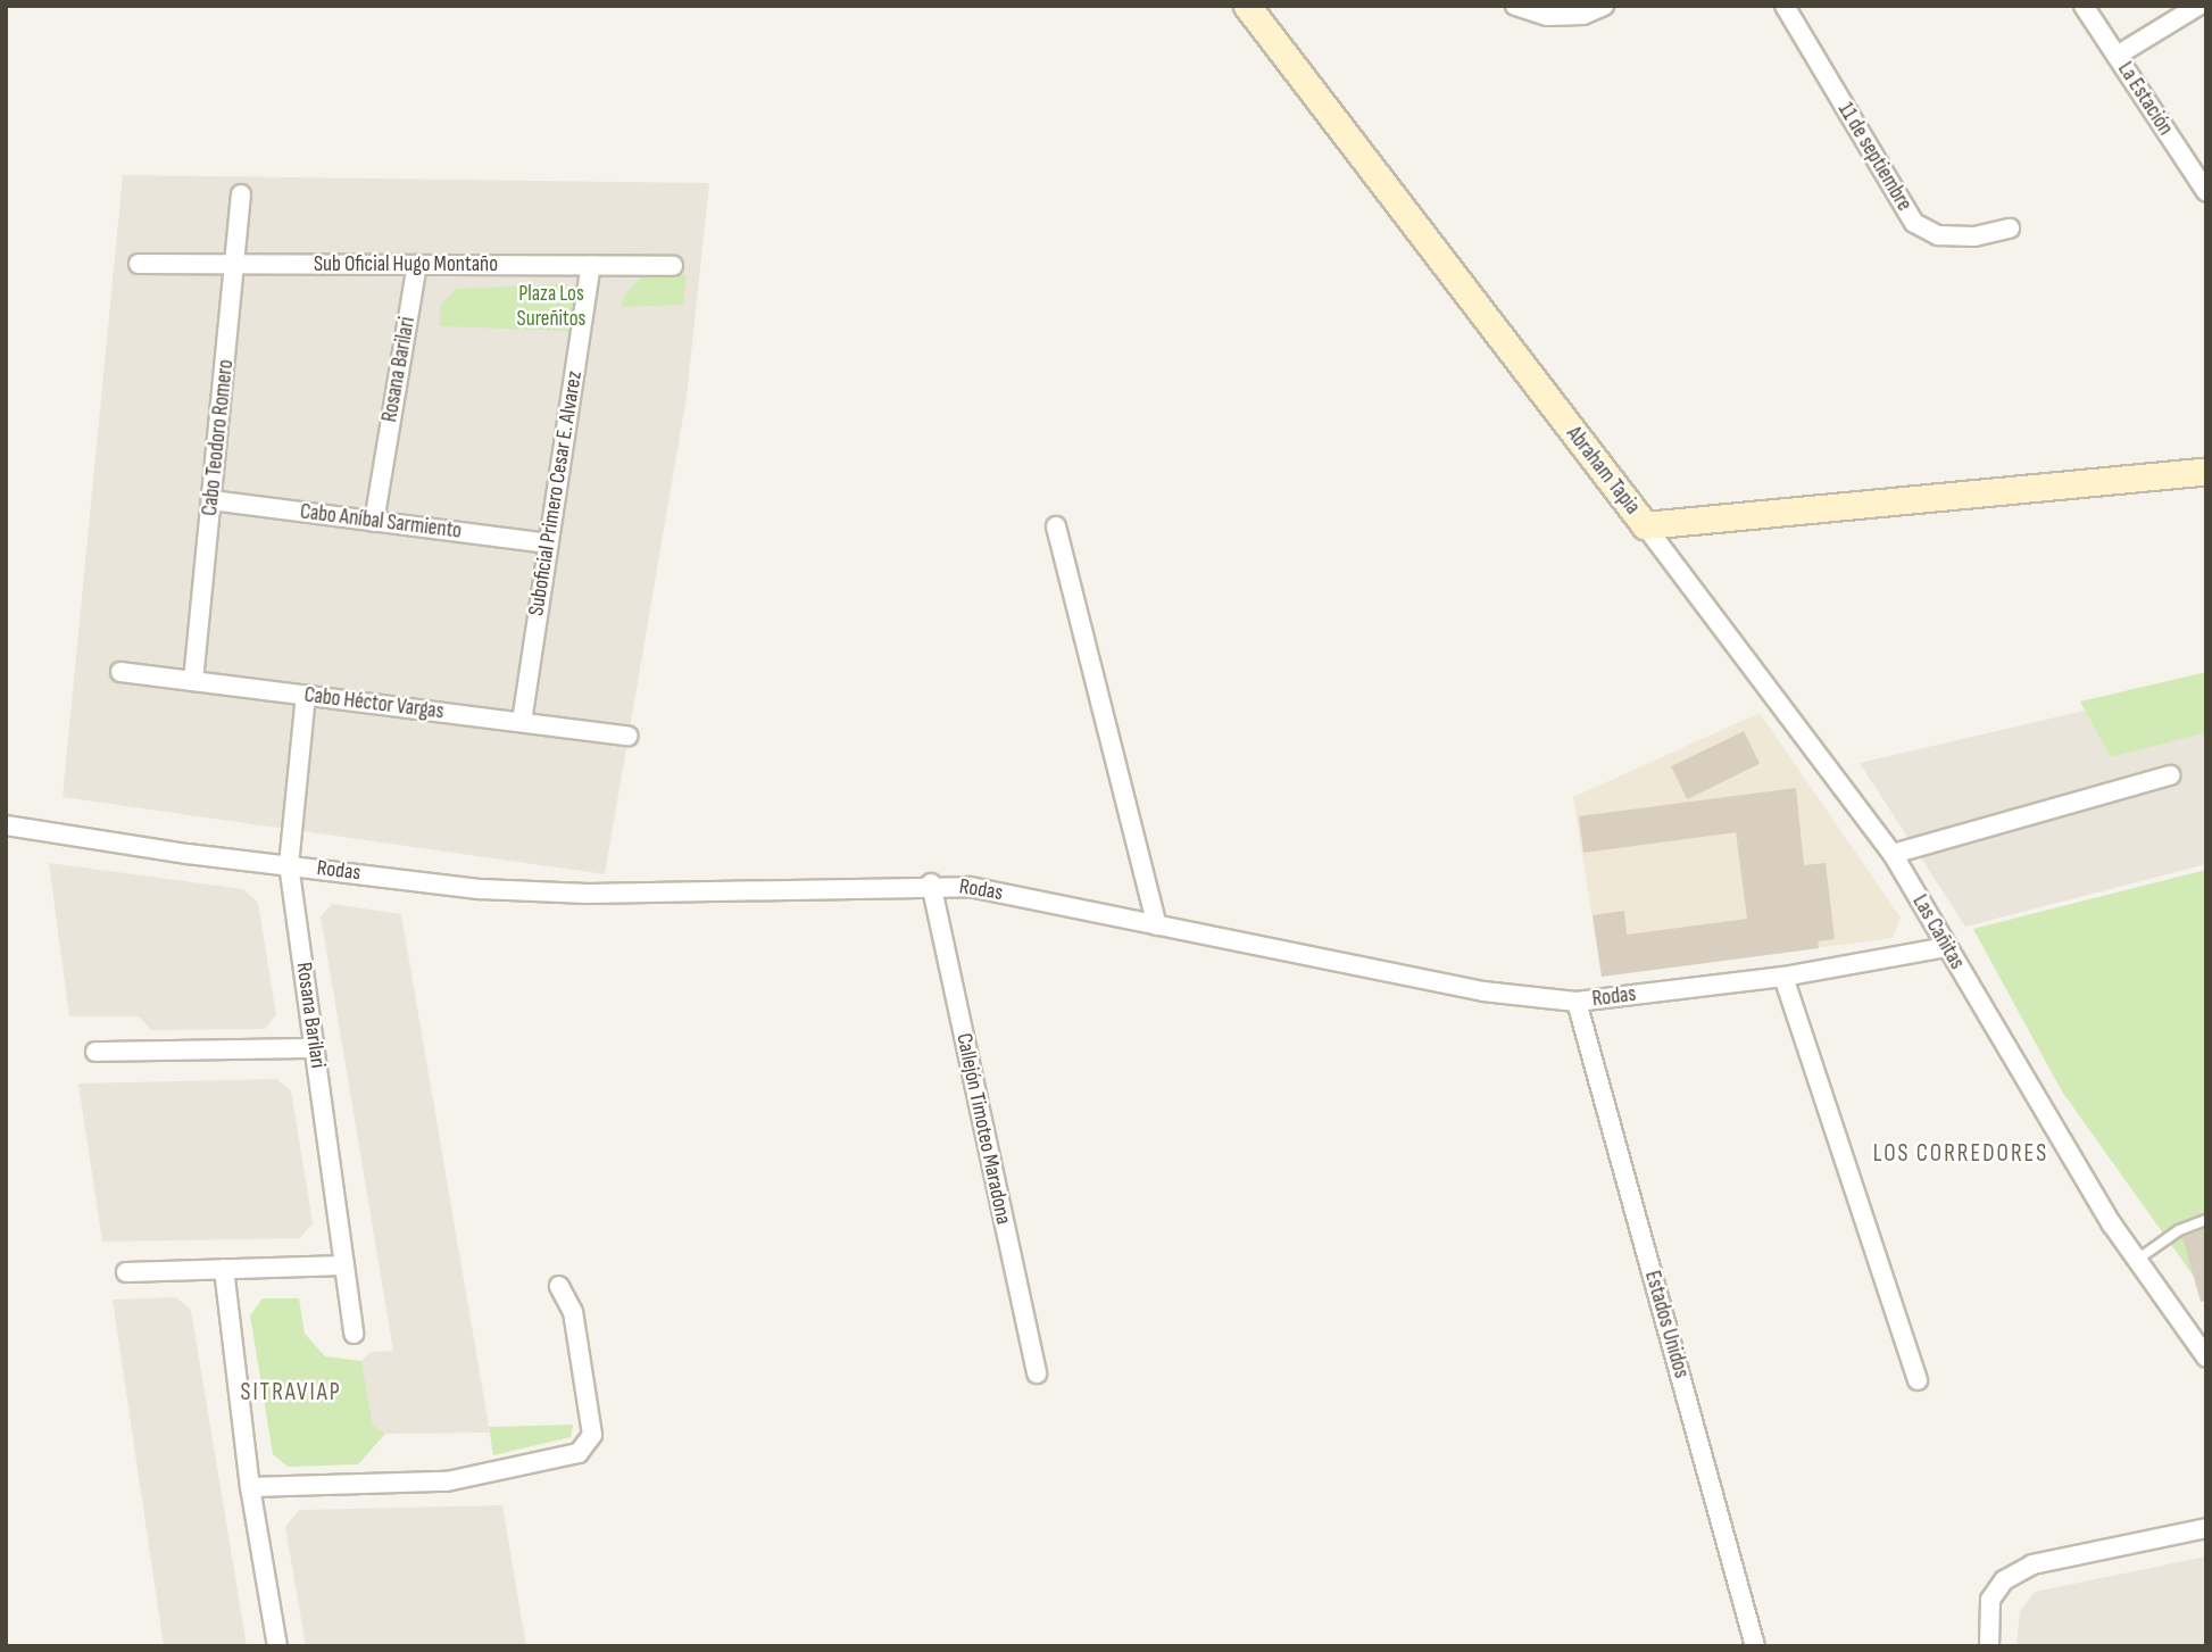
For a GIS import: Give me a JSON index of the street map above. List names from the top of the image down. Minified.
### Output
{"streets":{"street":["La Estación","11 de septiembre","Sub Oficial Hugo Montaño","Rosana Barilari","Cabo Teodoro Romero","Abraham Tapia","Suboficial Primero Cesar E. Alvarez","Cabo Aníbal Sarmiento","Cabo Héctor Vargas","Rodas","Las Cañitas","Callejón Timoteo Maradona","Estados Unidos"]},"crossings":[["Sub Oficial Hugo Montaño","Rosana Barilari"],["Sub Oficial Hugo Montaño","Cabo Teodoro Romero"],["Sub Oficial Hugo Montaño","Suboficial Primero Cesar E. Alvarez"],["Rosana Barilari","Cabo Aníbal Sarmiento"],["Rosana Barilari","Cabo Héctor Vargas"],["Rosana Barilari","Rodas"],["Cabo Teodoro Romero","Cabo Aníbal Sarmiento"],["Cabo Teodoro Romero","Cabo Héctor Vargas"],["Abraham Tapia","Las Cañitas"],["Suboficial Primero Cesar E. Alvarez","Cabo Aníbal Sarmiento"],["Suboficial Primero Cesar E. Alvarez","Cabo Héctor Vargas"],["Rodas","Las Cañitas"],["Rodas","Callejón Timoteo Maradona"],["Rodas","Estados Unidos"]],"districts":["LOS CORREDORES","SITRAVIAP"],"parks":["Plaza Los Sureñitos"]}
